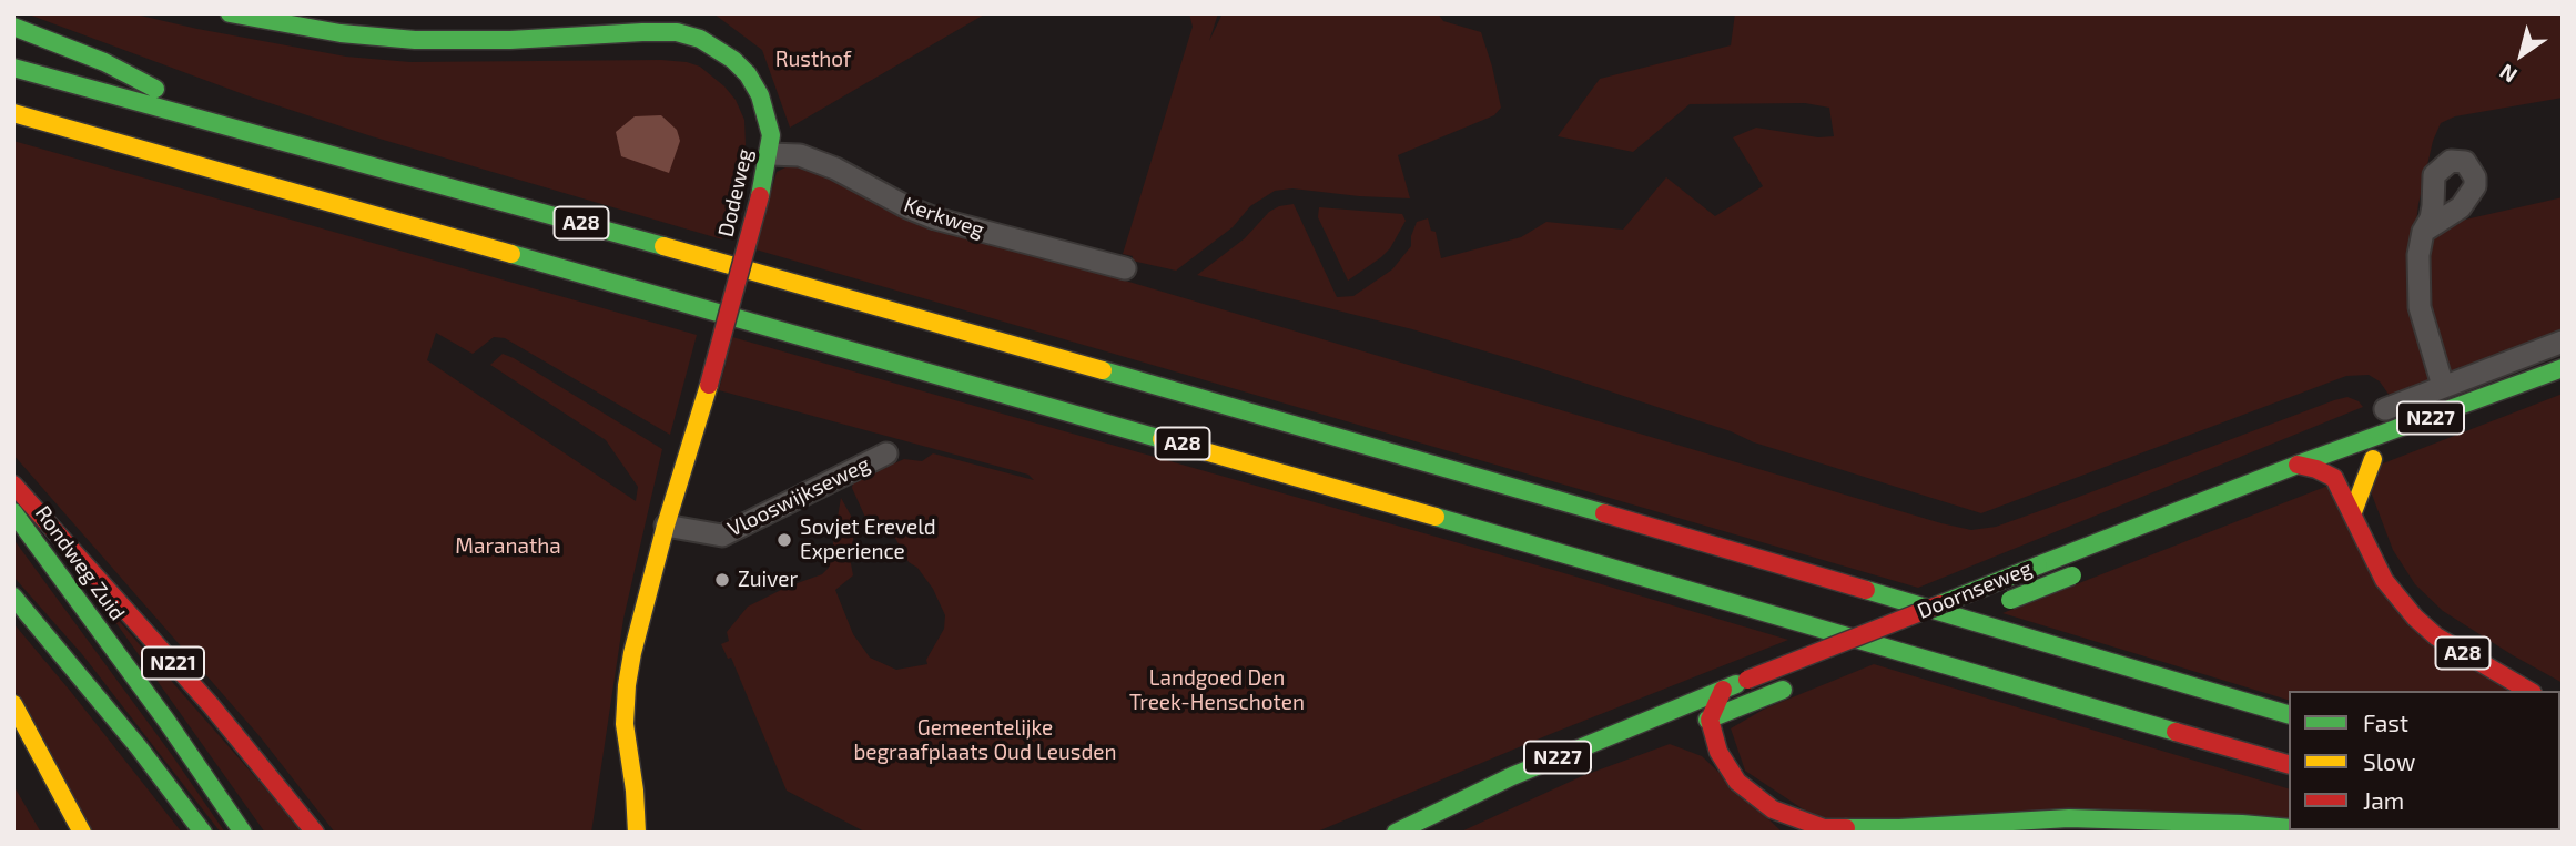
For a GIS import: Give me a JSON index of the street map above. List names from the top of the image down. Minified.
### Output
{"streets":{"main road":["Dodeweg","A28","N227","Rondweg Zuid","Doornseweg","N221"],"street":["Kerkweg","Vlooswijkseweg"]},"crossings":[["Dodeweg","Kerkweg"],["Dodeweg","Vlooswijkseweg"]],"parks":["Rusthof","Maranatha","Landgoed Den Treek-Henschoten","Gemeentelijke begraafplaats Oud Leusden"],"places":["Sovjet Ereveld Experience","Zuiver"],"legend":["Fast","Slow","Jam"],"north":"bottom left"}
